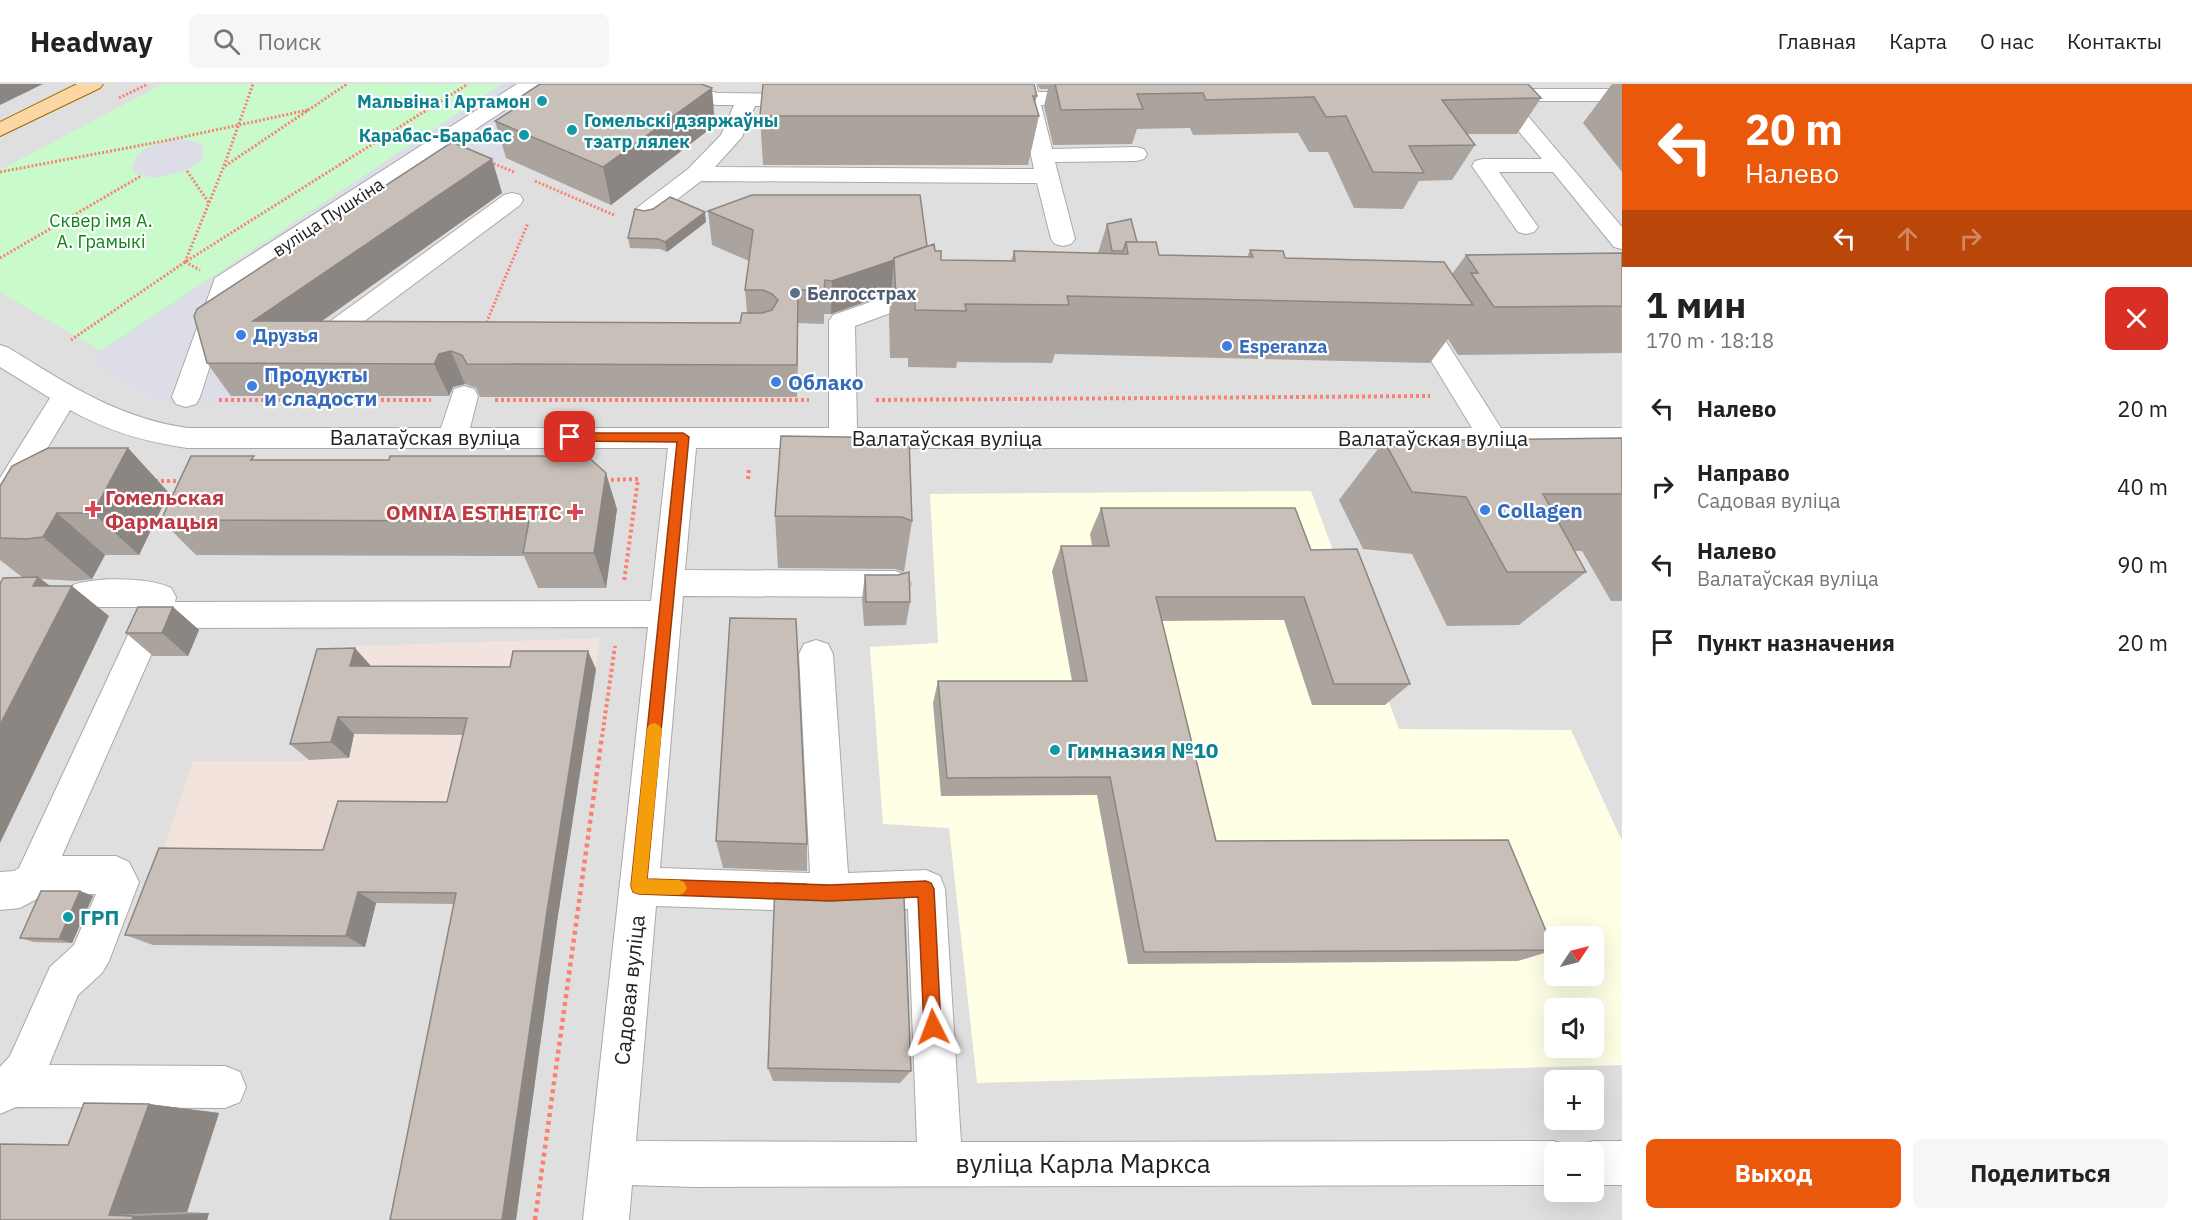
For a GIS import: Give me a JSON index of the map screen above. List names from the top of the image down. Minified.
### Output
{"streets":{"street":["вуліца Пушкіна","Валатаўская вуліца","Садовая вуліца","вуліца Карла Маркса"]},"crossings":[["Валатаўская вуліца","Садовая вуліца"],["Садовая вуліца","вуліца Карла Маркса"]],"parks":["Сквер імя А. А. Грамыкі"],"places":{"other":["Мальвіна і Артамон","Гомельскі дзяржаўны тэатр лялек","Карабас-Барабас","Белгосстрах","Друзья","Esperanza","Облако","Продукты и сладости","Collagen","Гимназия №10","ГРП"],"health":["Гомельская Фармацыя","OMNIA ESTHETIC"]},"north":"top right","page":{"header":"Headway","search":"Поиск","nav":["Главная","Карта","О нас","Контакты"],"turn":["20 m","Налево"],"heading":["1 мин","170 m · 18:18"],"list":[{"name":"Налево","value":"20 m"},{"name":"Направо","note":"Садовая вуліца","value":"40 m"},{"name":"Налево","note":"Валатаўская вуліца","value":"90 m"},{"name":"Пункт назначения","value":"20 m"}],"map_buttons":["+","−"],"buttons":["Выход","Поделиться"]}}
